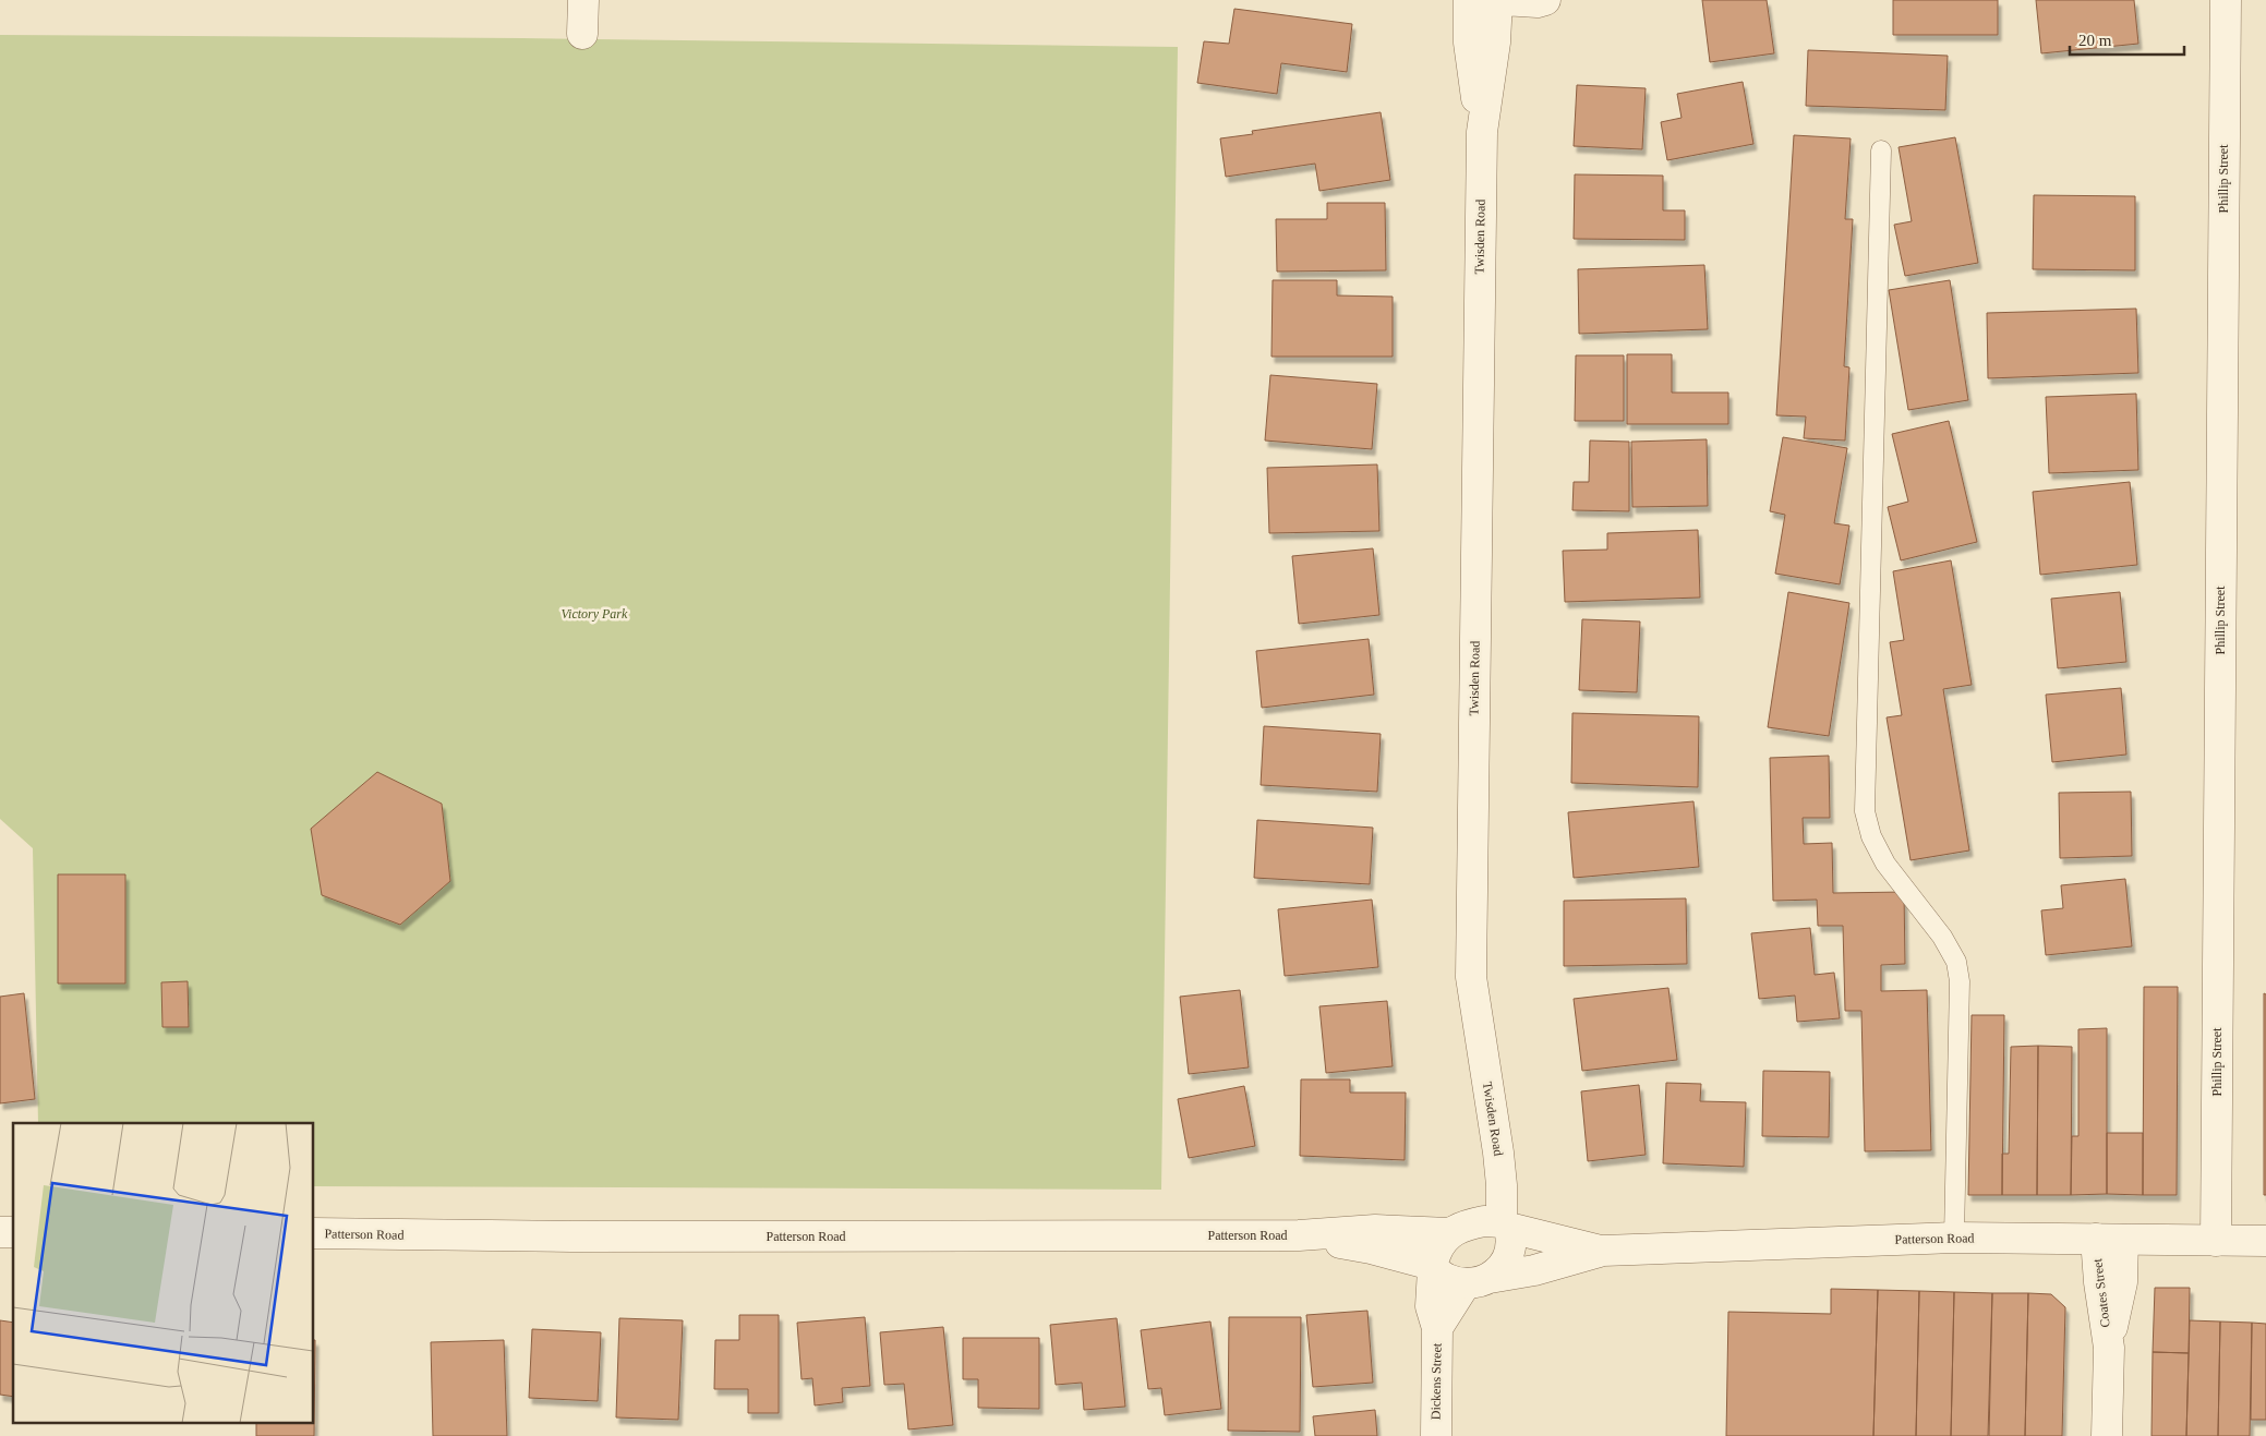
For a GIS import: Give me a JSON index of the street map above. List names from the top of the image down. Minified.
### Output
{"streets":{"street":["Phillip Street","Twisden Road","Patterson Road","Coates Street","Dickens Street"]},"crossings":[["Phillip Street","Patterson Road"],["Twisden Road","Patterson Road"],["Twisden Road","Dickens Street"],["Patterson Road","Coates Street"],["Patterson Road","Dickens Street"]],"parks":["Victory Park"],"scale_bar":"20 m"}
